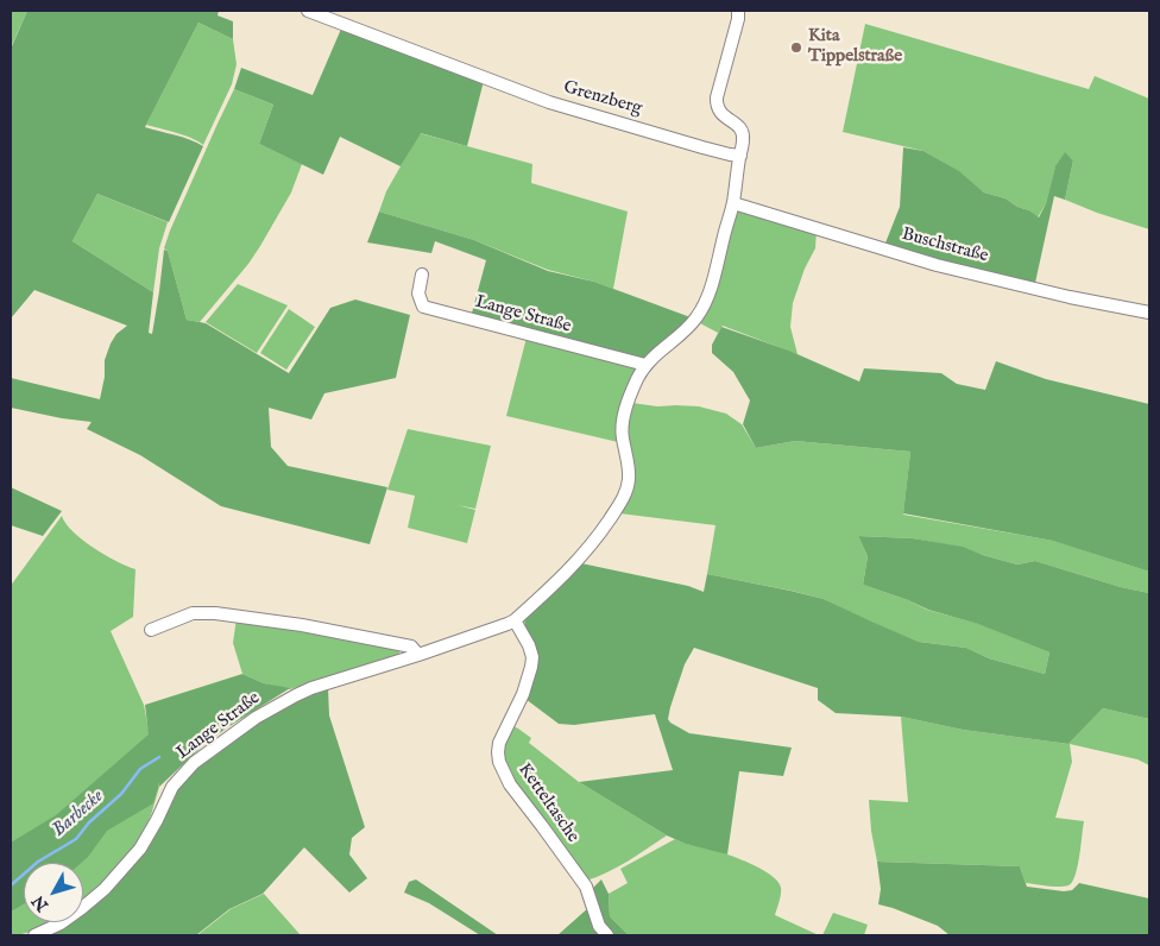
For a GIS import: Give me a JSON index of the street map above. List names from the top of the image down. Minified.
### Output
{"streets":{"street":["Grenzberg","Buschstraße","Lange Straße","Ketteltasche"]},"crossings":[["Grenzberg","Lange Straße"],["Buschstraße","Lange Straße"],["Lange Straße","Ketteltasche"]],"water":["Barbecke"],"places":["Kita Tippelstraße"],"north":"bottom left"}
